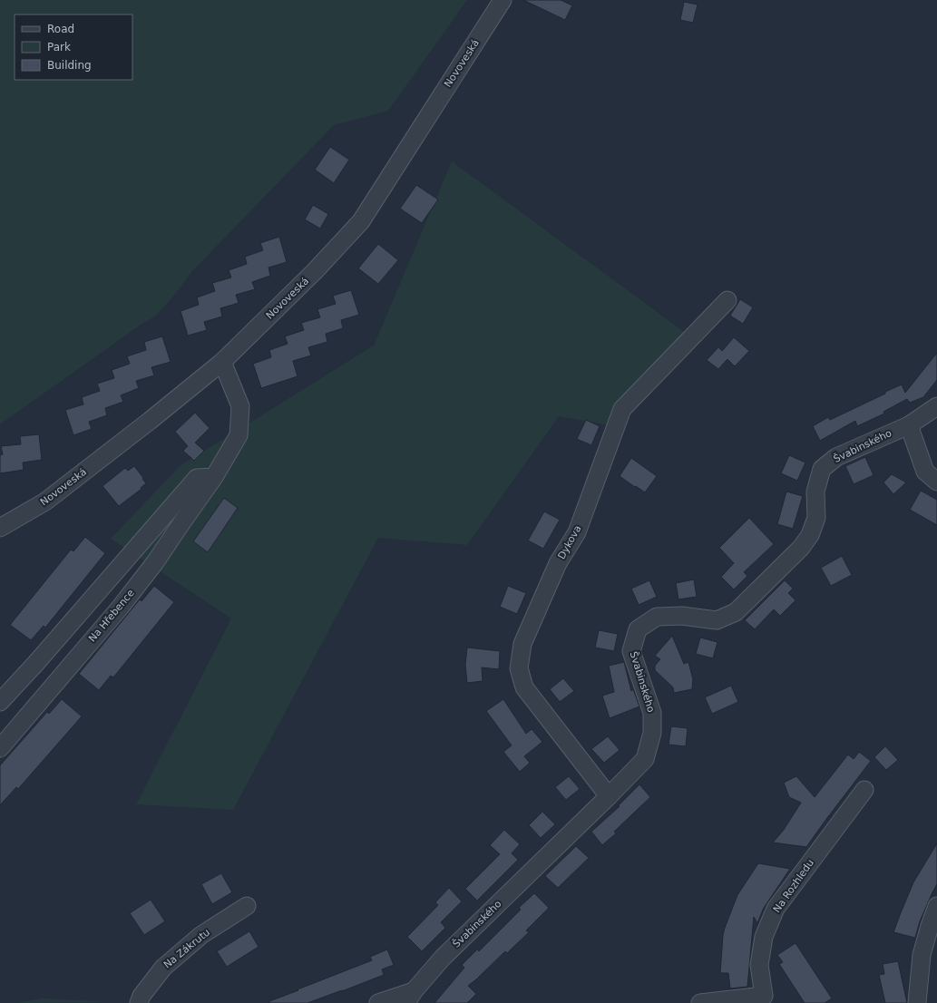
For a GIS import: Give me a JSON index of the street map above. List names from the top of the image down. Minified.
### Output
{"streets":{"street":["Novoveská","Švabinského","Dykova","Na Hřebence","Na Rozhledu","Na Zákrutu"]},"crossings":[["Novoveská","Na Hřebence"],["Švabinského","Dykova"]],"legend":["Road","Park","Building"]}
